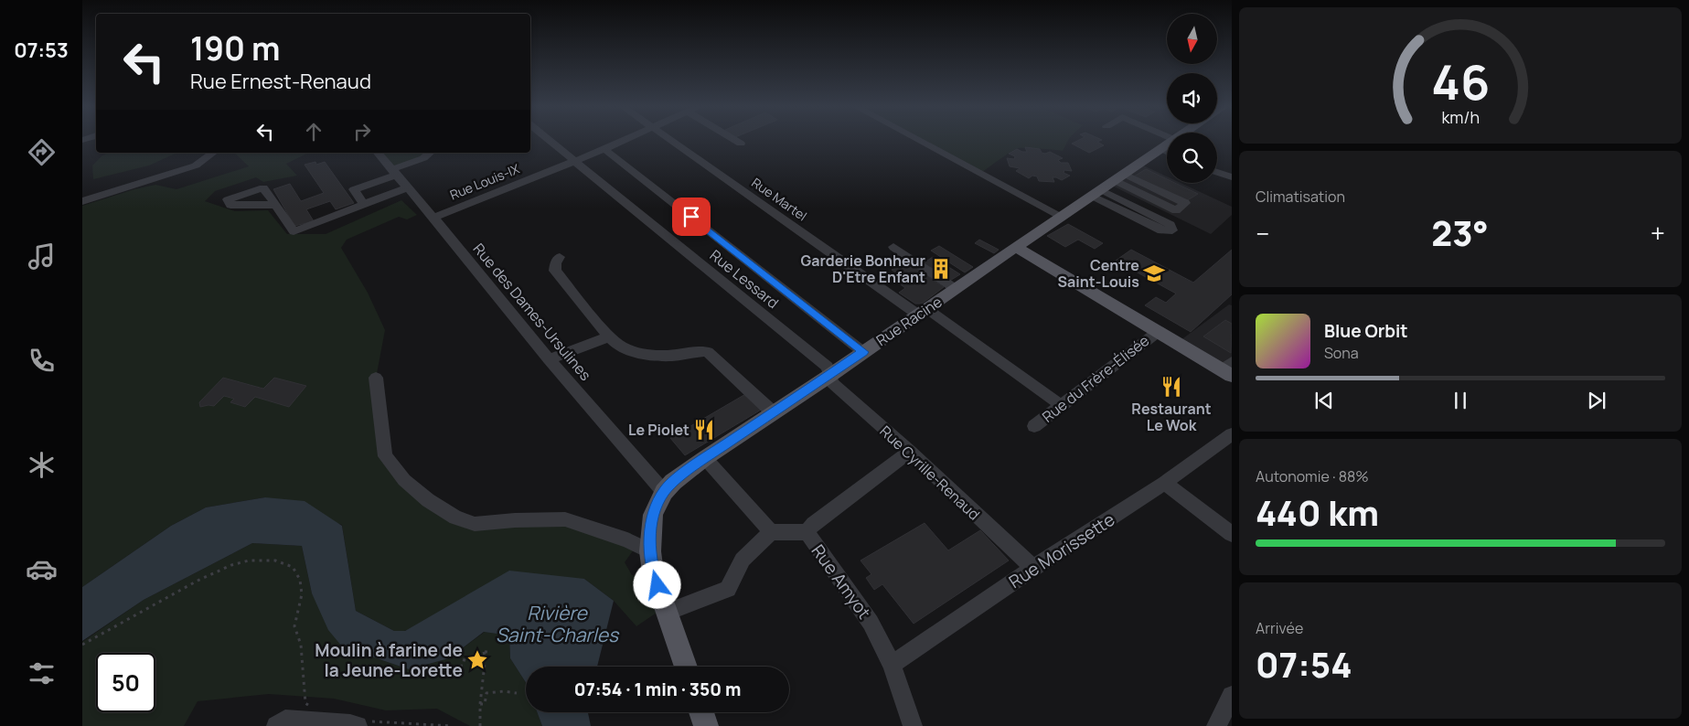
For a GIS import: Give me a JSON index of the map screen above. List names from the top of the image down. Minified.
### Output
{"streets":{"main road":["Rue Racine"],"street":["Rue Louis-IX","Rue Martel","Rue Lessard","Rue des Dames-Ursulines","Rue du Frère-Élisée","Rue Cyrille-Renaud","Rue Morissette","Rue Amyot"]},"crossings":[["Rue Louis-IX","Rue Lessard"],["Rue Louis-IX","Rue des Dames-Ursulines"],["Rue Martel","Rue Racine"],["Rue Martel","Rue du Frère-Élisée"],["Rue Lessard","Rue Racine"],["Rue Lessard","Rue Cyrille-Renaud"],["Rue des Dames-Ursulines","Rue Racine"],["Rue Racine","Rue Cyrille-Renaud"],["Rue Cyrille-Renaud","Rue Morissette"],["Rue Cyrille-Renaud","Rue Amyot"],["Rue Morissette","Rue Amyot"]],"water":["Rivière Saint-Charles"],"places":{"building":["Garderie Bonheur D'Etre Enfant"],"school or university":["Centre Saint-Louis"],"restaurant":["Restaurant Le Wok","Le Piolet"],"place":["Moulin à farine de la Jeune-Lorette"]},"north":"bottom","page":{"tabs":"07:53","turn":["190 m","Rue Ernest-Renaud"],"tile":["Climatisation",["Autonomie · 88%","440 km"],["Arrivée","07:54"]],"heat":["−","23°","+"],"song":["Blue Orbit","Sona"],"limit":"50","trip":"07:54 · 1 min · 350 m","gauge":["46","km/h"]}}
